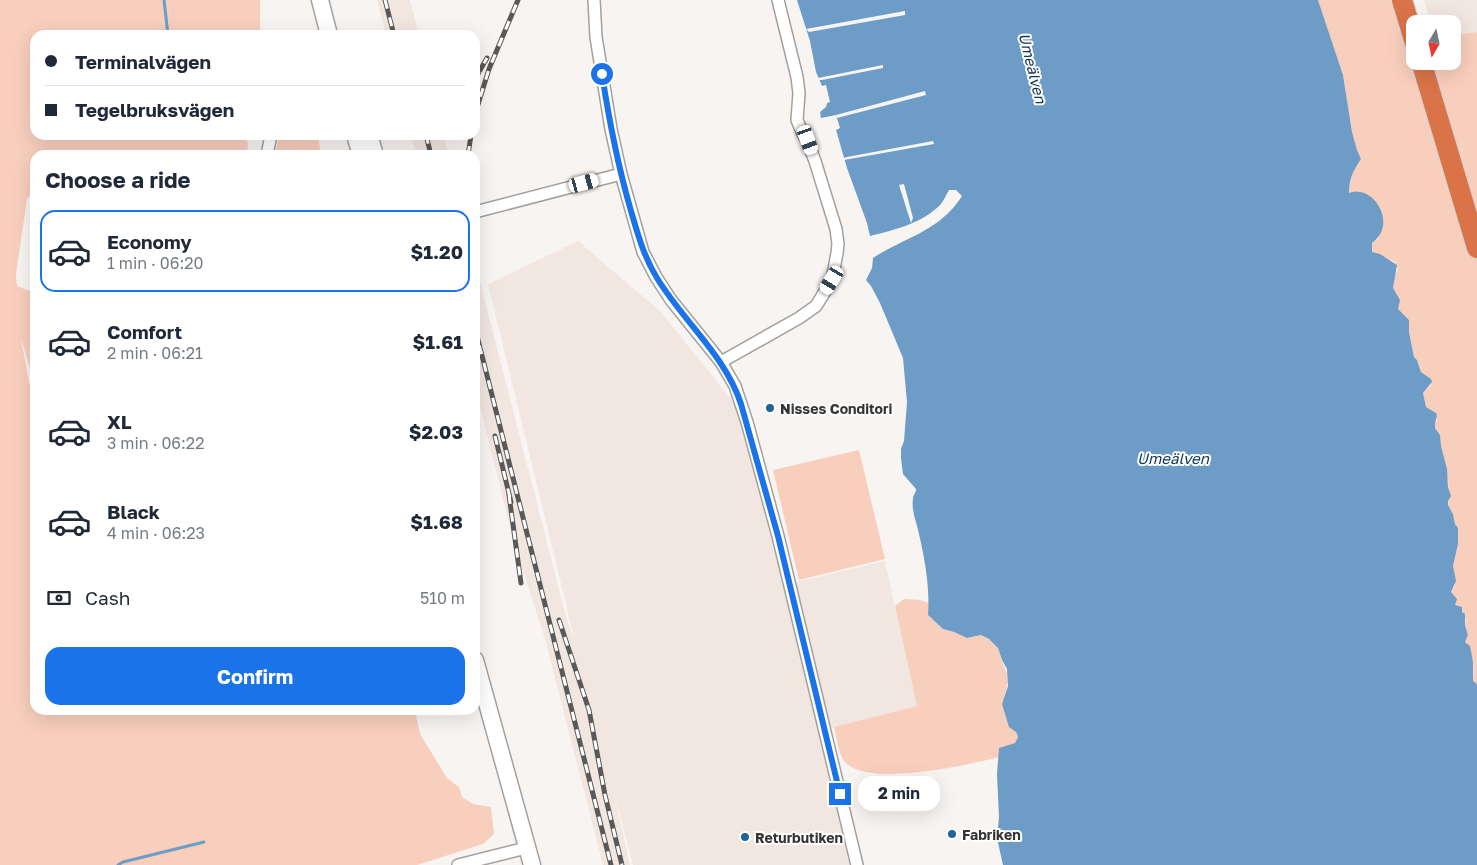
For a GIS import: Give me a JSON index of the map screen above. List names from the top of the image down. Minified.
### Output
{"water":["Umeälven"],"places":["Nisses Conditori","Fabriken","Returbutiken"],"north":"bottom","page":{"banner":["Terminalvägen","Tegelbruksvägen"],"heading":"Choose a ride","list":[{"name":"Economy","note":"1 min · 06:20","value":"$1.20"},{"name":"Comfort","note":"2 min · 06:21","value":"$1.61"},{"name":"XL","note":"3 min · 06:22","value":"$2.03"},{"name":"Black","note":"4 min · 06:23","value":"$1.68"}],"pay":["Cash","510 m"],"buttons":"Confirm","bubble":"2 min"}}
